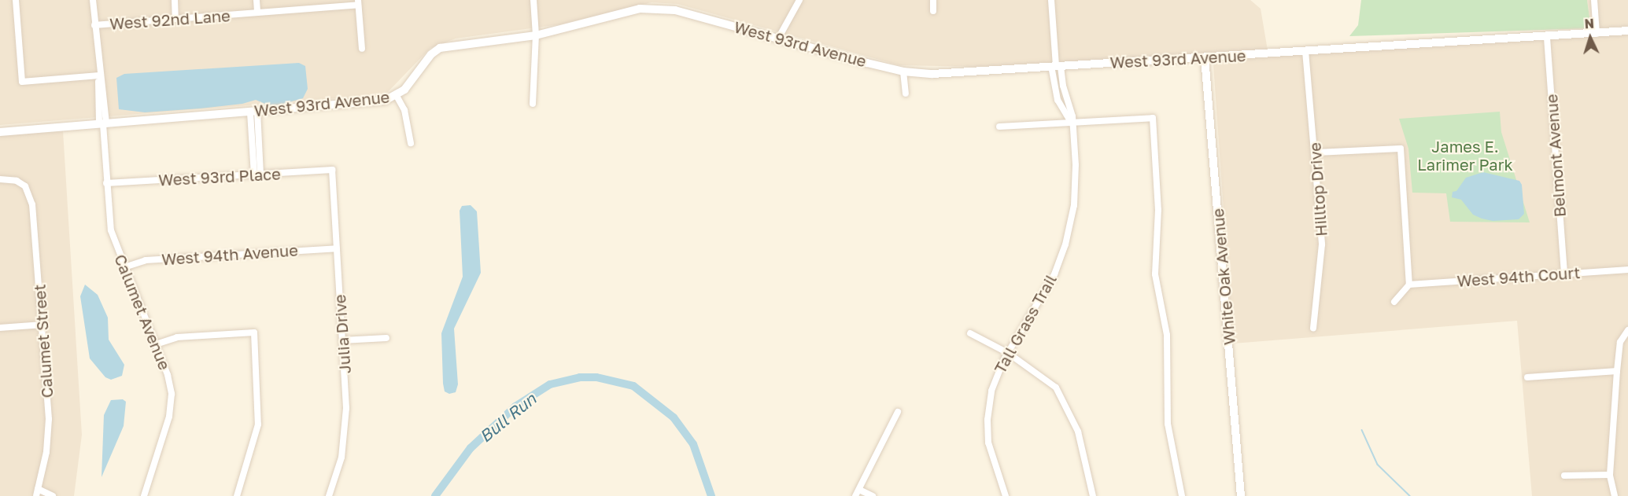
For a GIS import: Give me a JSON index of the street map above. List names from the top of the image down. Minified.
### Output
{"streets":{"street":["West 92nd Lane","West 93rd Avenue","Belmont Avenue","West 93rd Place","Hilltop Drive","West 94th Avenue","White Oak Avenue","West 94th Court","Calumet Avenue","Tall Grass Trail","Julia Drive","Calumet Street"]},"crossings":[["West 92nd Lane","Calumet Avenue"],["West 93rd Avenue","Belmont Avenue"],["West 93rd Avenue","Hilltop Drive"],["West 93rd Avenue","White Oak Avenue"],["West 93rd Avenue","Calumet Avenue"],["West 93rd Avenue","Tall Grass Trail"],["Belmont Avenue","West 94th Court"],["West 93rd Place","Calumet Avenue"],["West 93rd Place","Julia Drive"],["West 94th Avenue","Calumet Avenue"],["West 94th Avenue","Julia Drive"]],"water":["Bull Run"],"parks":["James E. Larimer Park"],"north":"top"}
